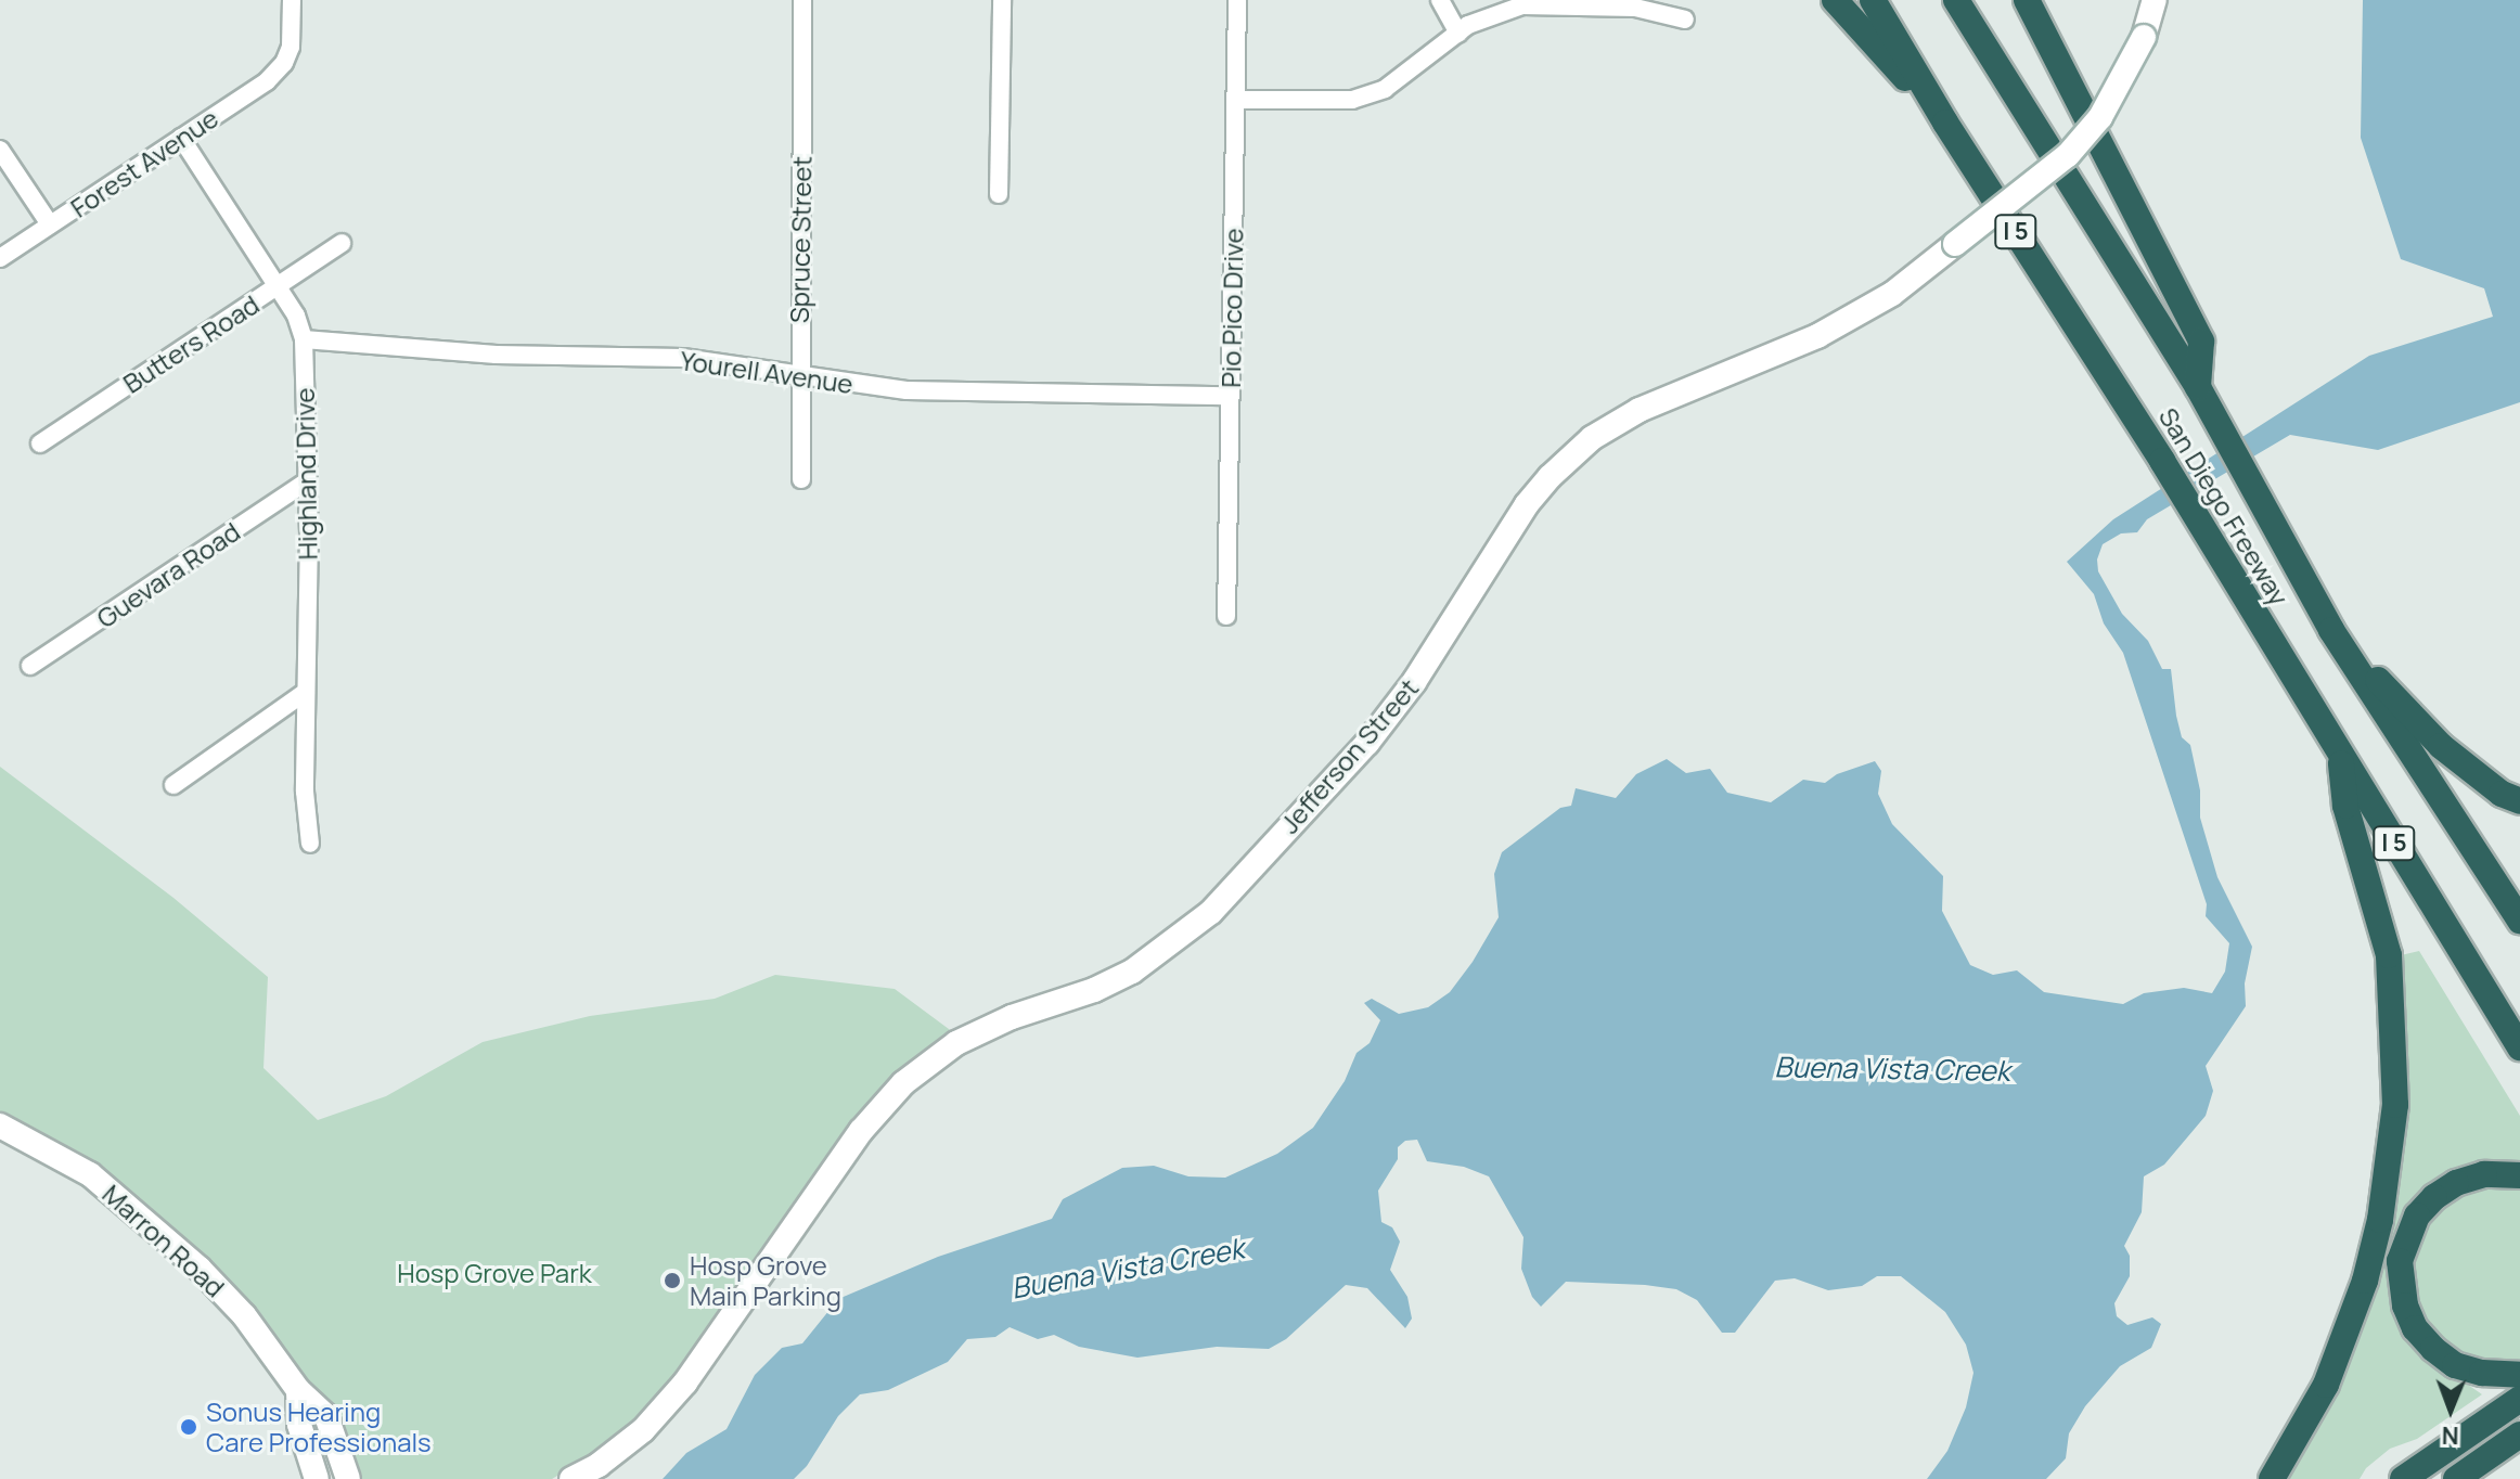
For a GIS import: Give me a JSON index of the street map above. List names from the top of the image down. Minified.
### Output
{"streets":{"highway":["I 5","San Diego Freeway"],"main road":["Jefferson Street","Marron Road"],"street":["Forest Avenue","Spruce Street","Pio Pico Drive","Butters Road","Yourell Avenue","Highland Drive","Guevara Road"]},"crossings":[["Forest Avenue","Highland Drive"],["Spruce Street","Yourell Avenue"],["Pio Pico Drive","Yourell Avenue"],["Butters Road","Highland Drive"],["Yourell Avenue","Highland Drive"],["Highland Drive","Guevara Road"]],"water":["Buena Vista Creek"],"parks":["Hosp Grove Park"],"places":["Hosp Grove Main Parking","Sonus Hearing Care Professionals"],"north":"bottom"}
